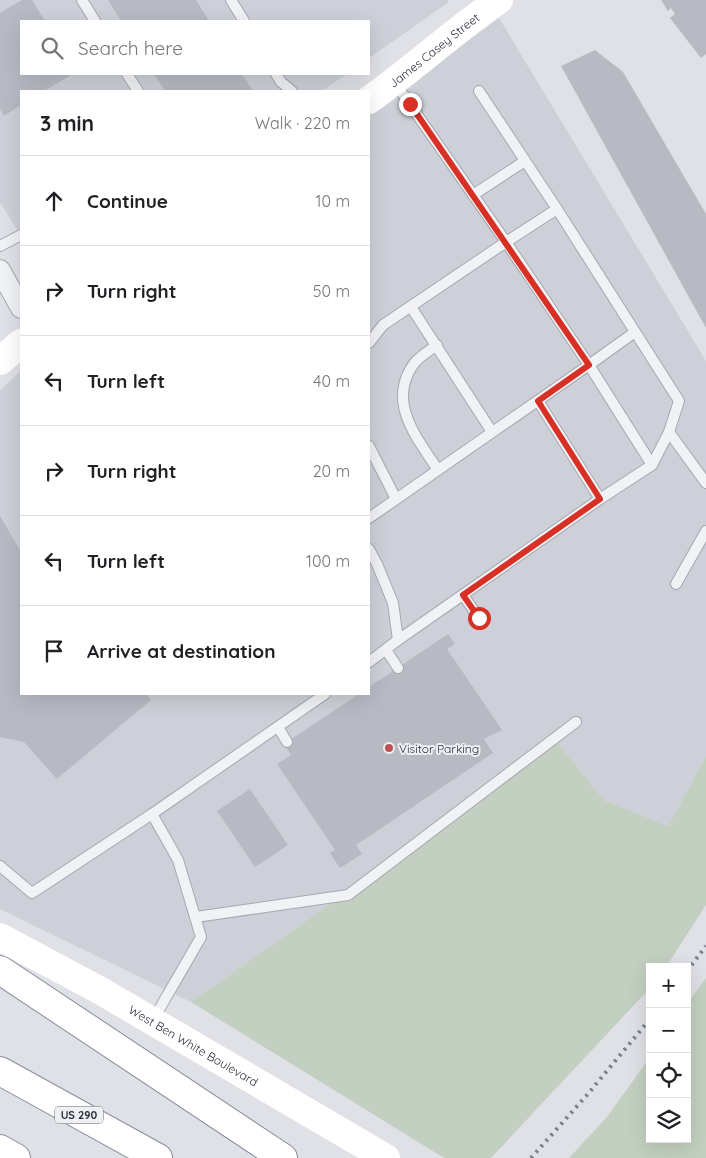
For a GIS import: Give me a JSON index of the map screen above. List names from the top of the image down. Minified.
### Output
{"streets":{"main road":["James Casey Street","West Ben White Boulevard","US 290"]},"places":["Visitor Parking"],"page":{"search":"Search here","heading":["3 min","Walk · 220 m"],"list":[["Continue","10 m"],["Turn right","50 m"],["Turn left","40 m"],["Turn right","20 m"],["Turn left","100 m"],"Arrive at destination"],"map_buttons":["+","−"]}}
